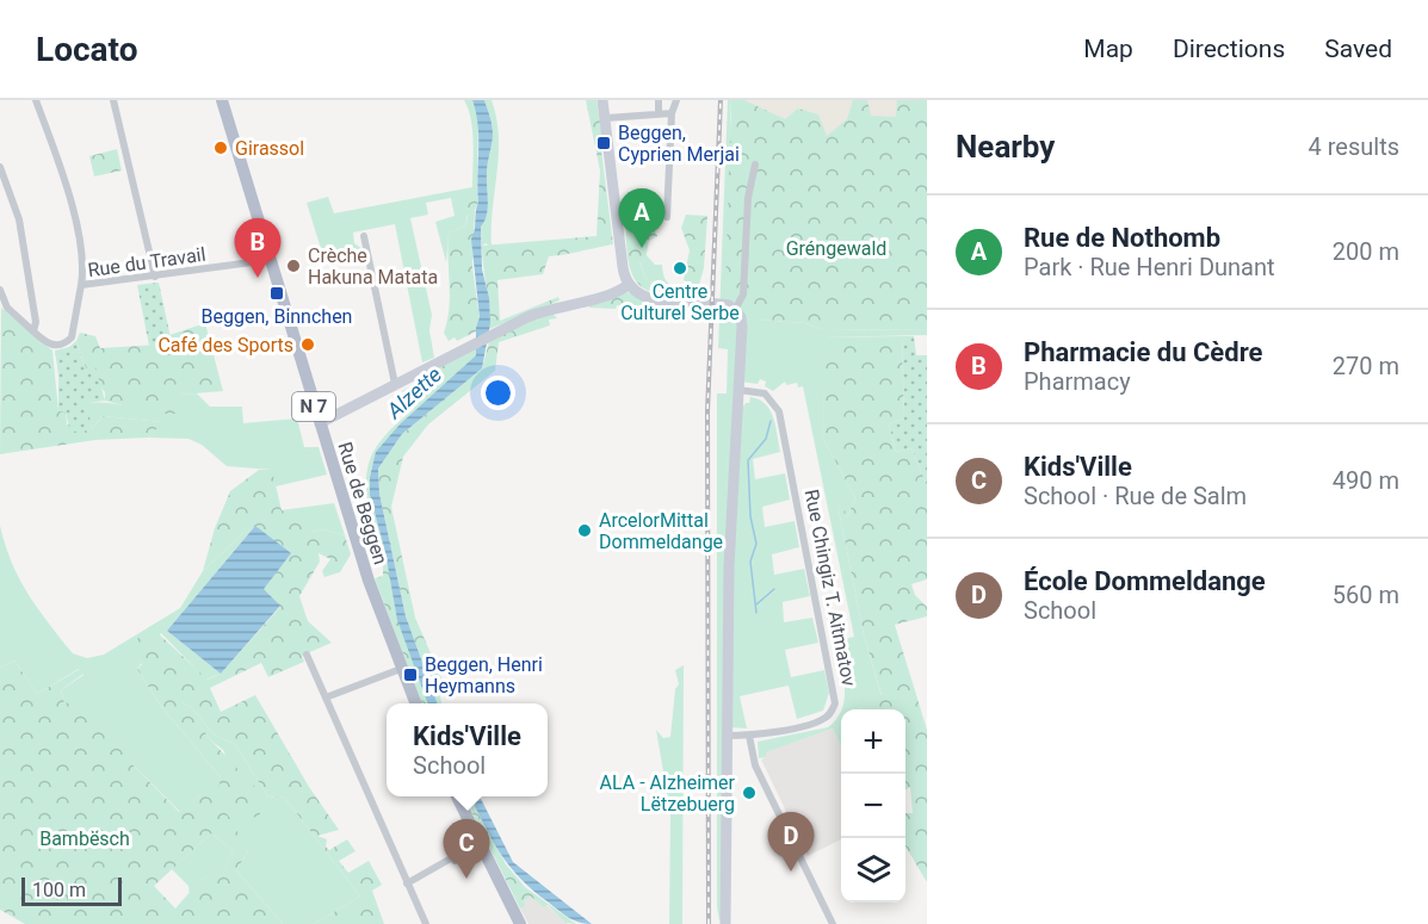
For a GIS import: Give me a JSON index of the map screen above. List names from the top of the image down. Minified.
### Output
{"streets":{"main road":["N 7","Rue de Beggen"],"street":["Rue du Travail","Rue Chingiz T. Aitmatov"]},"crossings":[["Rue du Travail","Rue de Beggen"]],"water":["Alzette"],"parks":["Gréngewald","Bambësch"],"places":{"transit":["Beggen, Cyprien Merjai","Beggen, Binnchen","Beggen, Henri Heymanns"],"other":["Girassol","Crèche Hakuna Matata","Centre Culturel Serbe","Café des Sports","ArcelorMittal Dommeldange","ALA - Alzheimer Lëtzebuerg"]},"scale_bar":"100 m","page":{"header":"Locato","nav":["Map","Directions","Saved"],"heading":["Nearby","4 results"],"pins":["A","B","D","C"],"list":[{"mark":"A","name":"Rue de Nothomb","note":"Park · Rue Henri Dunant","value":"200 m"},{"mark":"B","name":"Pharmacie du Cèdre","note":"Pharmacy","value":"270 m"},{"mark":"C","name":"Kids'Ville","note":"School · Rue de Salm","value":"490 m"},{"mark":"D","name":"École Dommeldange","note":"School","value":"560 m"}],"popup":["Kids'Ville","School"],"map_buttons":["+","−"],"scale":"100 m"}}
